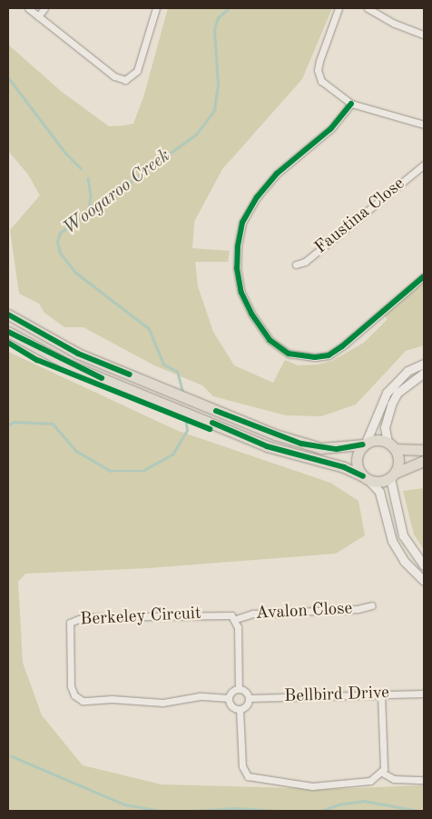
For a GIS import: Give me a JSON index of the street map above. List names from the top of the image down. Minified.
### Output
{"streets":{"street":["Faustina Close","Avalon Close","Berkeley Circuit","Bellbird Drive"]},"crossings":[["Avalon Close","Berkeley Circuit"],["Berkeley Circuit","Bellbird Drive"]],"water":["Woogaroo Creek"]}
